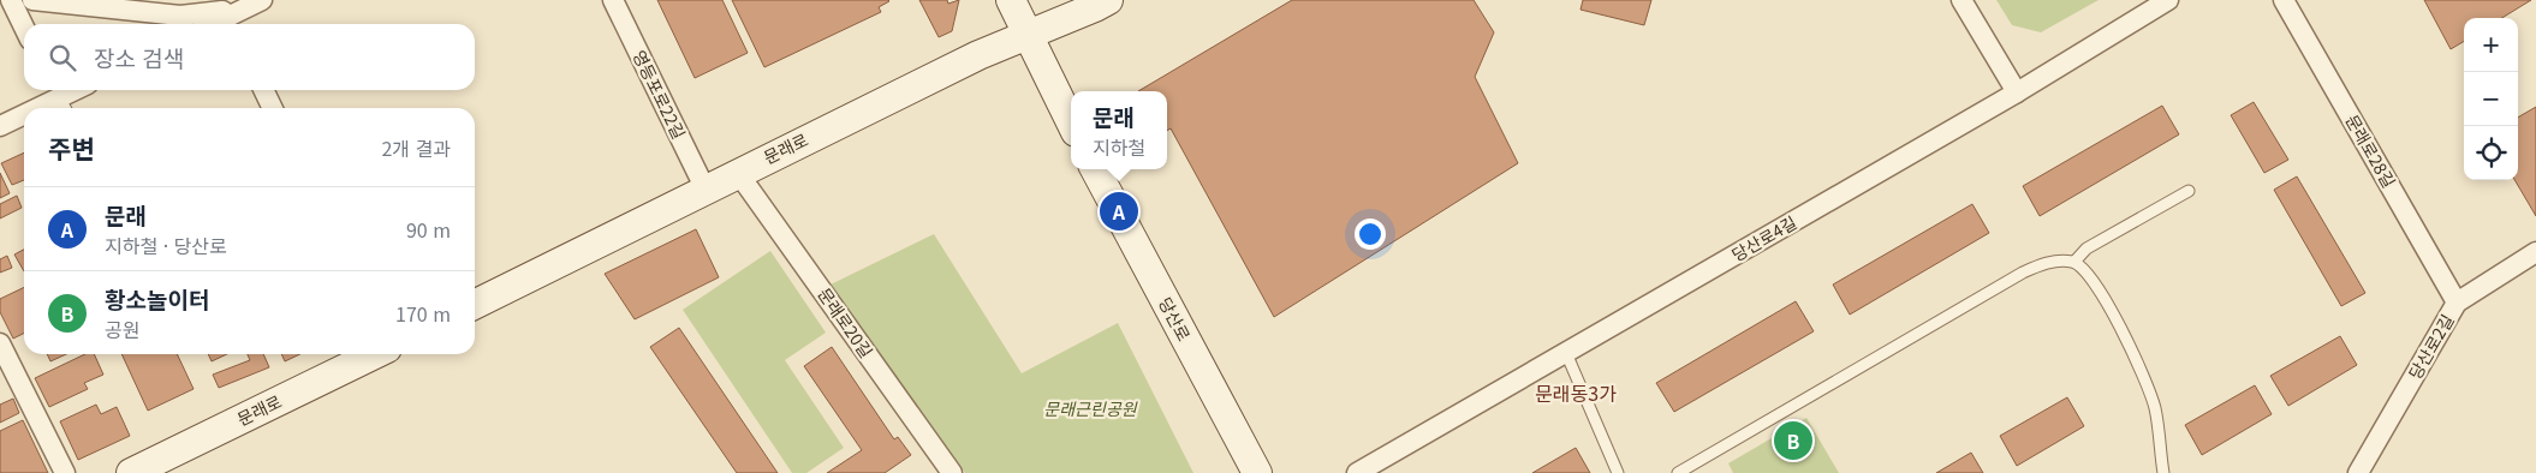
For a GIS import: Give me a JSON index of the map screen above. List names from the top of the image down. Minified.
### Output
{"streets":{"street":["영등포로22길","문래로","문래로28길","당산로4길","당산로","문래로20길","당산로2길"]},"crossings":[["영등포로22길","문래로"],["문래로","문래로20길"],["문래로28길","당산로2길"]],"districts":["문래동3가"],"parks":["문래근린공원"],"page":{"map_buttons":["+","−"],"search":"장소 검색","popup":["문래","지하철"],"heading":["주변","2개 결과"],"list":[{"mark":"A","name":"문래","note":"지하철 · 당산로","value":"90 m"},{"mark":"B","name":"황소놀이터","note":"공원","value":"170 m"}],"pins":["A","B"]}}
